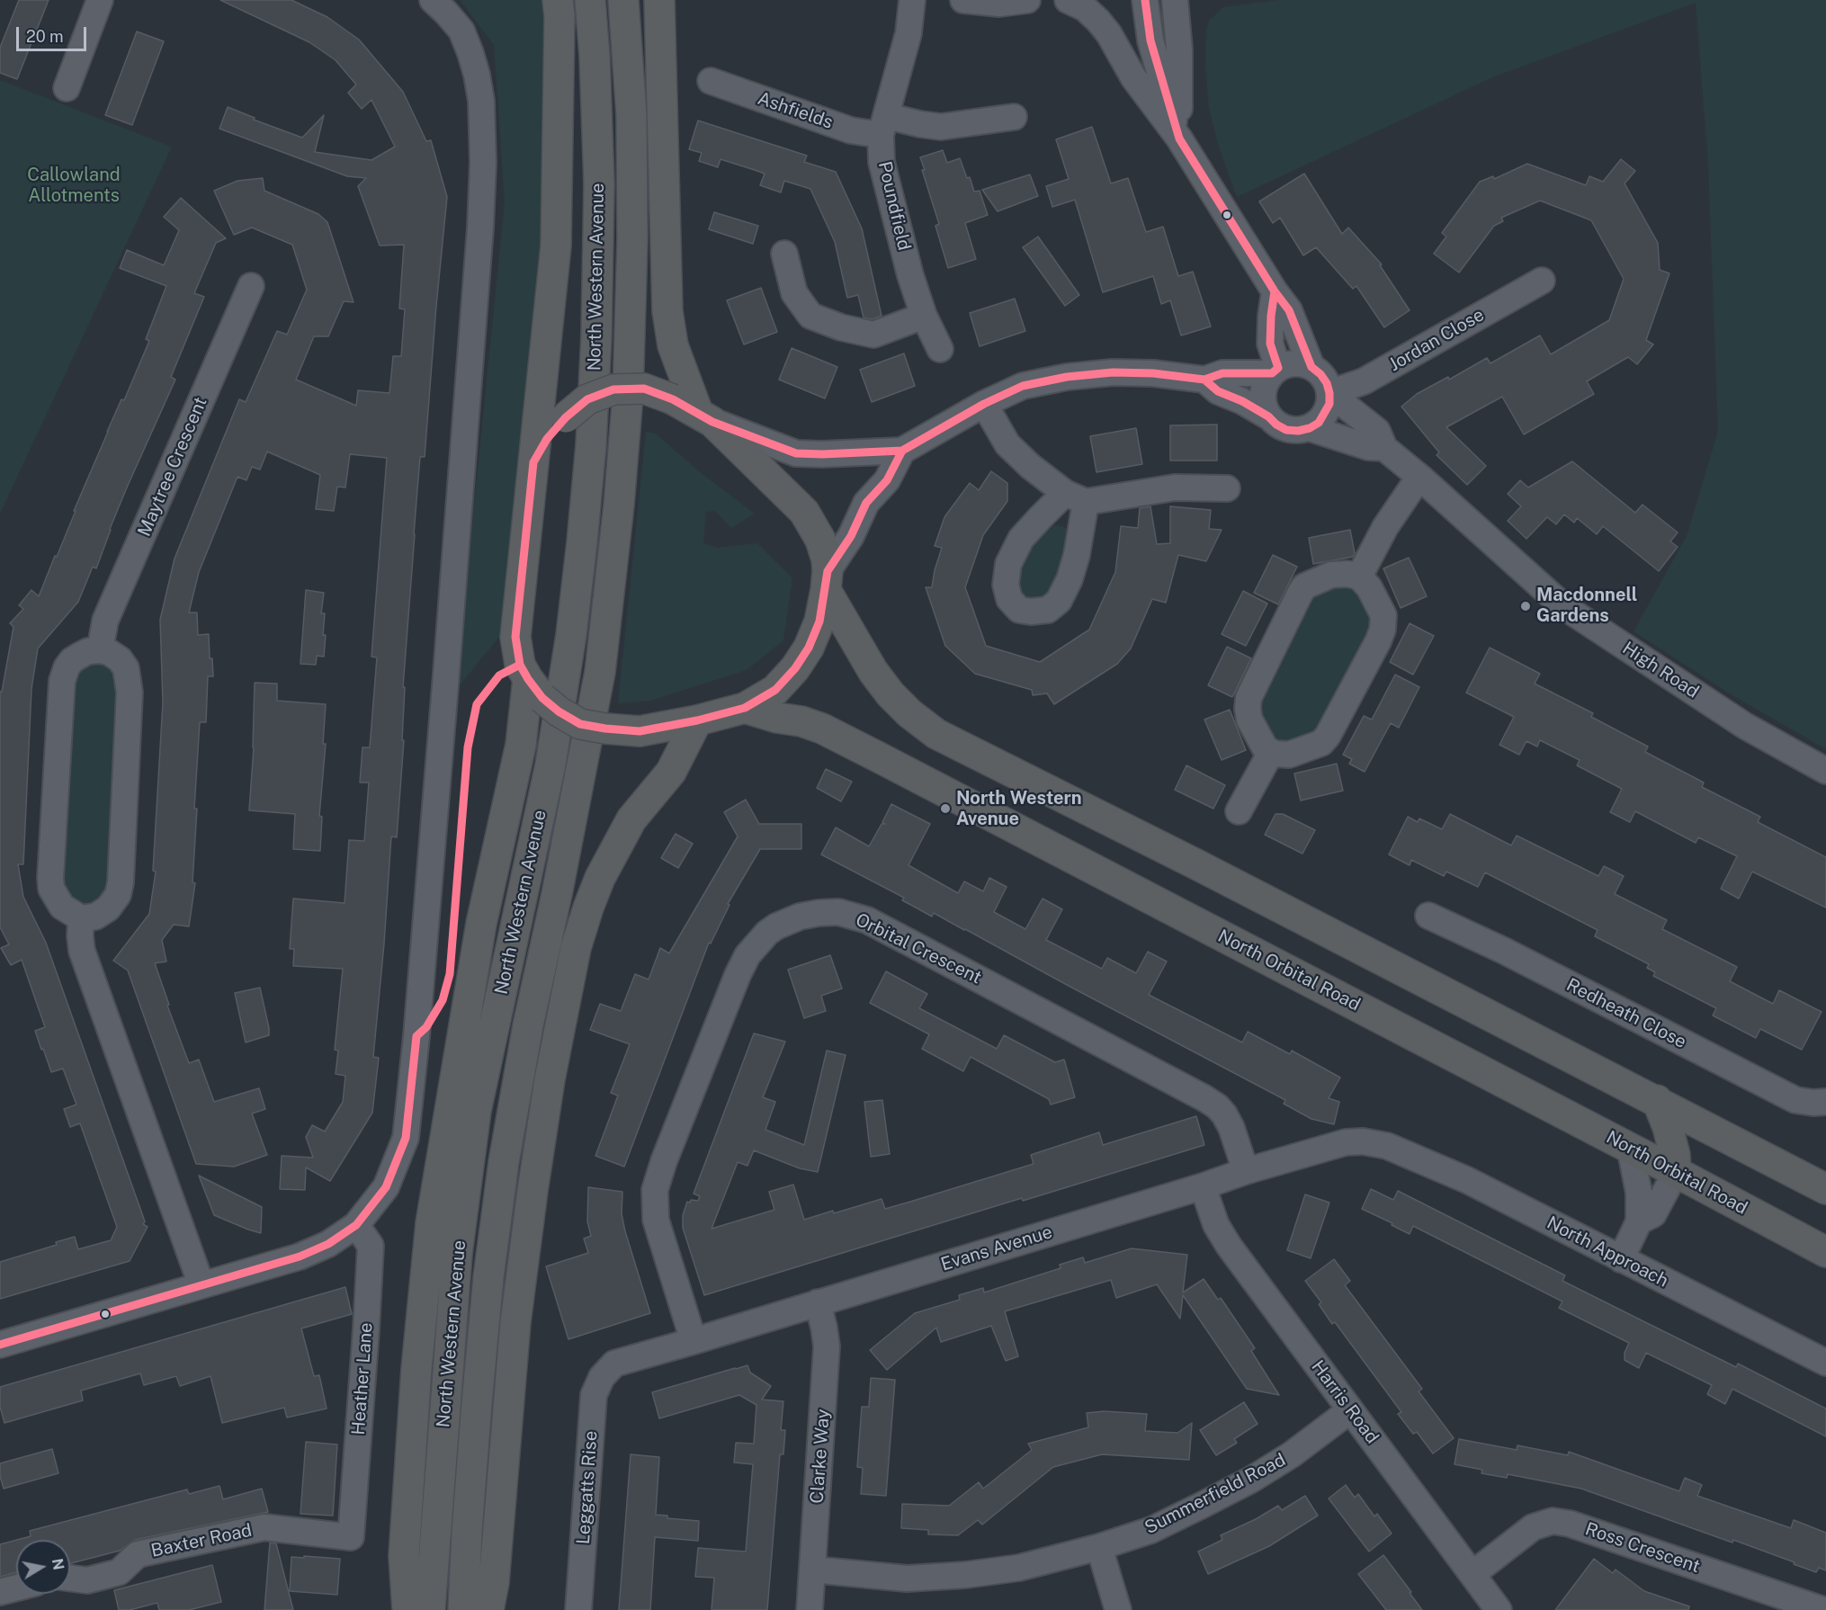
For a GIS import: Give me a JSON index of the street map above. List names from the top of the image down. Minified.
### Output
{"streets":{"highway":["North Western Avenue","North Orbital Road"],"street":["Ashfields","Poundfield","Jordan Close","Maytree Crescent","High Road","Orbital Crescent","Redheath Close","Evans Avenue","North Approach","Heather Lane","Harris Road","Clarke Way","Leggatts Rise","Summerfield Road","Baxter Road","Ross Crescent"]},"crossings":[["Ashfields","Poundfield"],["Jordan Close","High Road"],["Orbital Crescent","Evans Avenue"],["Evans Avenue","North Approach"],["Evans Avenue","Harris Road"],["Evans Avenue","Clarke Way"],["Evans Avenue","Leggatts Rise"],["Heather Lane","Baxter Road"],["Harris Road","Summerfield Road"],["Harris Road","Ross Crescent"],["Clarke Way","Summerfield Road"]],"parks":["Callowland Allotments"],"places":["Macdonnell Gardens","North Western Avenue"],"scale_bar":"20 m","north":"right"}
